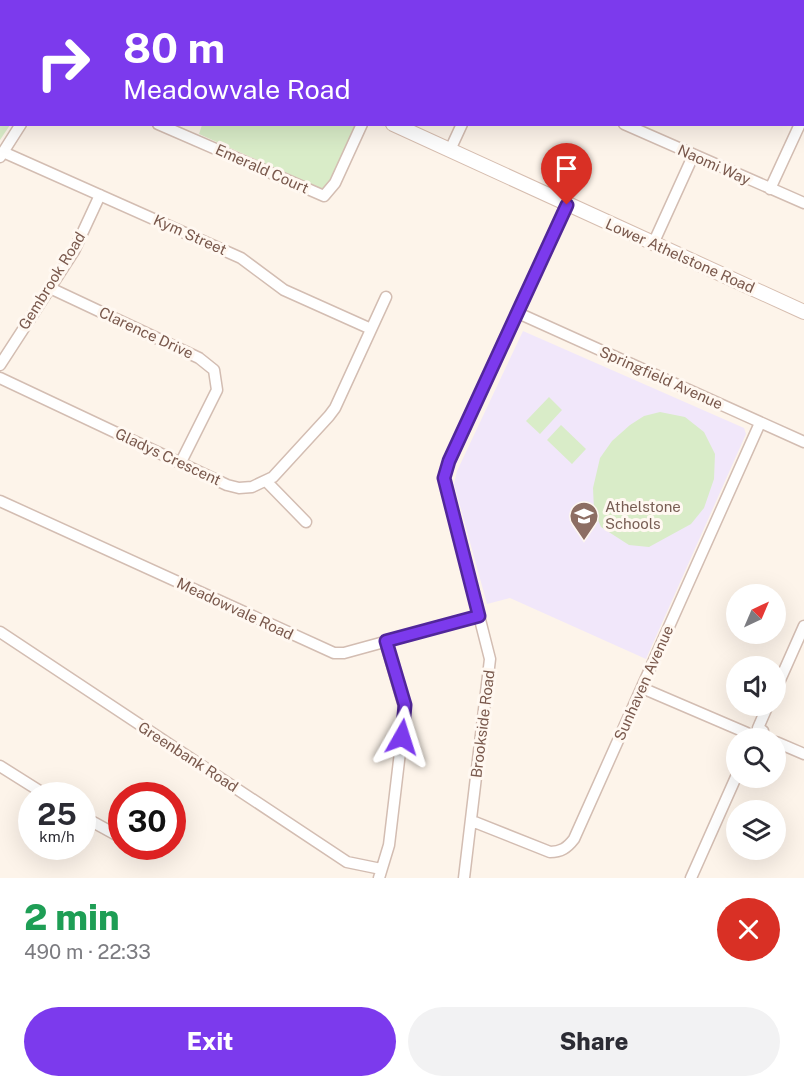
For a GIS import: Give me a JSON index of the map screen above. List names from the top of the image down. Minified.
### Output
{"streets":{"street":["Naomi Way","Emerald Court","Kym Street","Lower Athelstone Road","Gembrook Road","Clarence Drive","Springfield Avenue","Gladys Crescent","Meadowvale Road","Sunhaven Avenue","Brookside Road","Greenbank Road"]},"crossings":[["Kym Street","Gembrook Road"],["Lower Athelstone Road","Brookside Road"],["Gembrook Road","Clarence Drive"],["Clarence Drive","Gladys Crescent"],["Springfield Avenue","Sunhaven Avenue"],["Springfield Avenue","Brookside Road"],["Meadowvale Road","Brookside Road"],["Meadowvale Road","Greenbank Road"],["Sunhaven Avenue","Brookside Road"]],"places":{"school or university":["Athelstone Schools"]},"north":"top right","page":{"turn":["80 m","Meadowvale Road"],"speed":"25 km/h","limit":"30","heading":["2 min","490 m · 22:33"],"buttons":["Exit","Share"]}}
